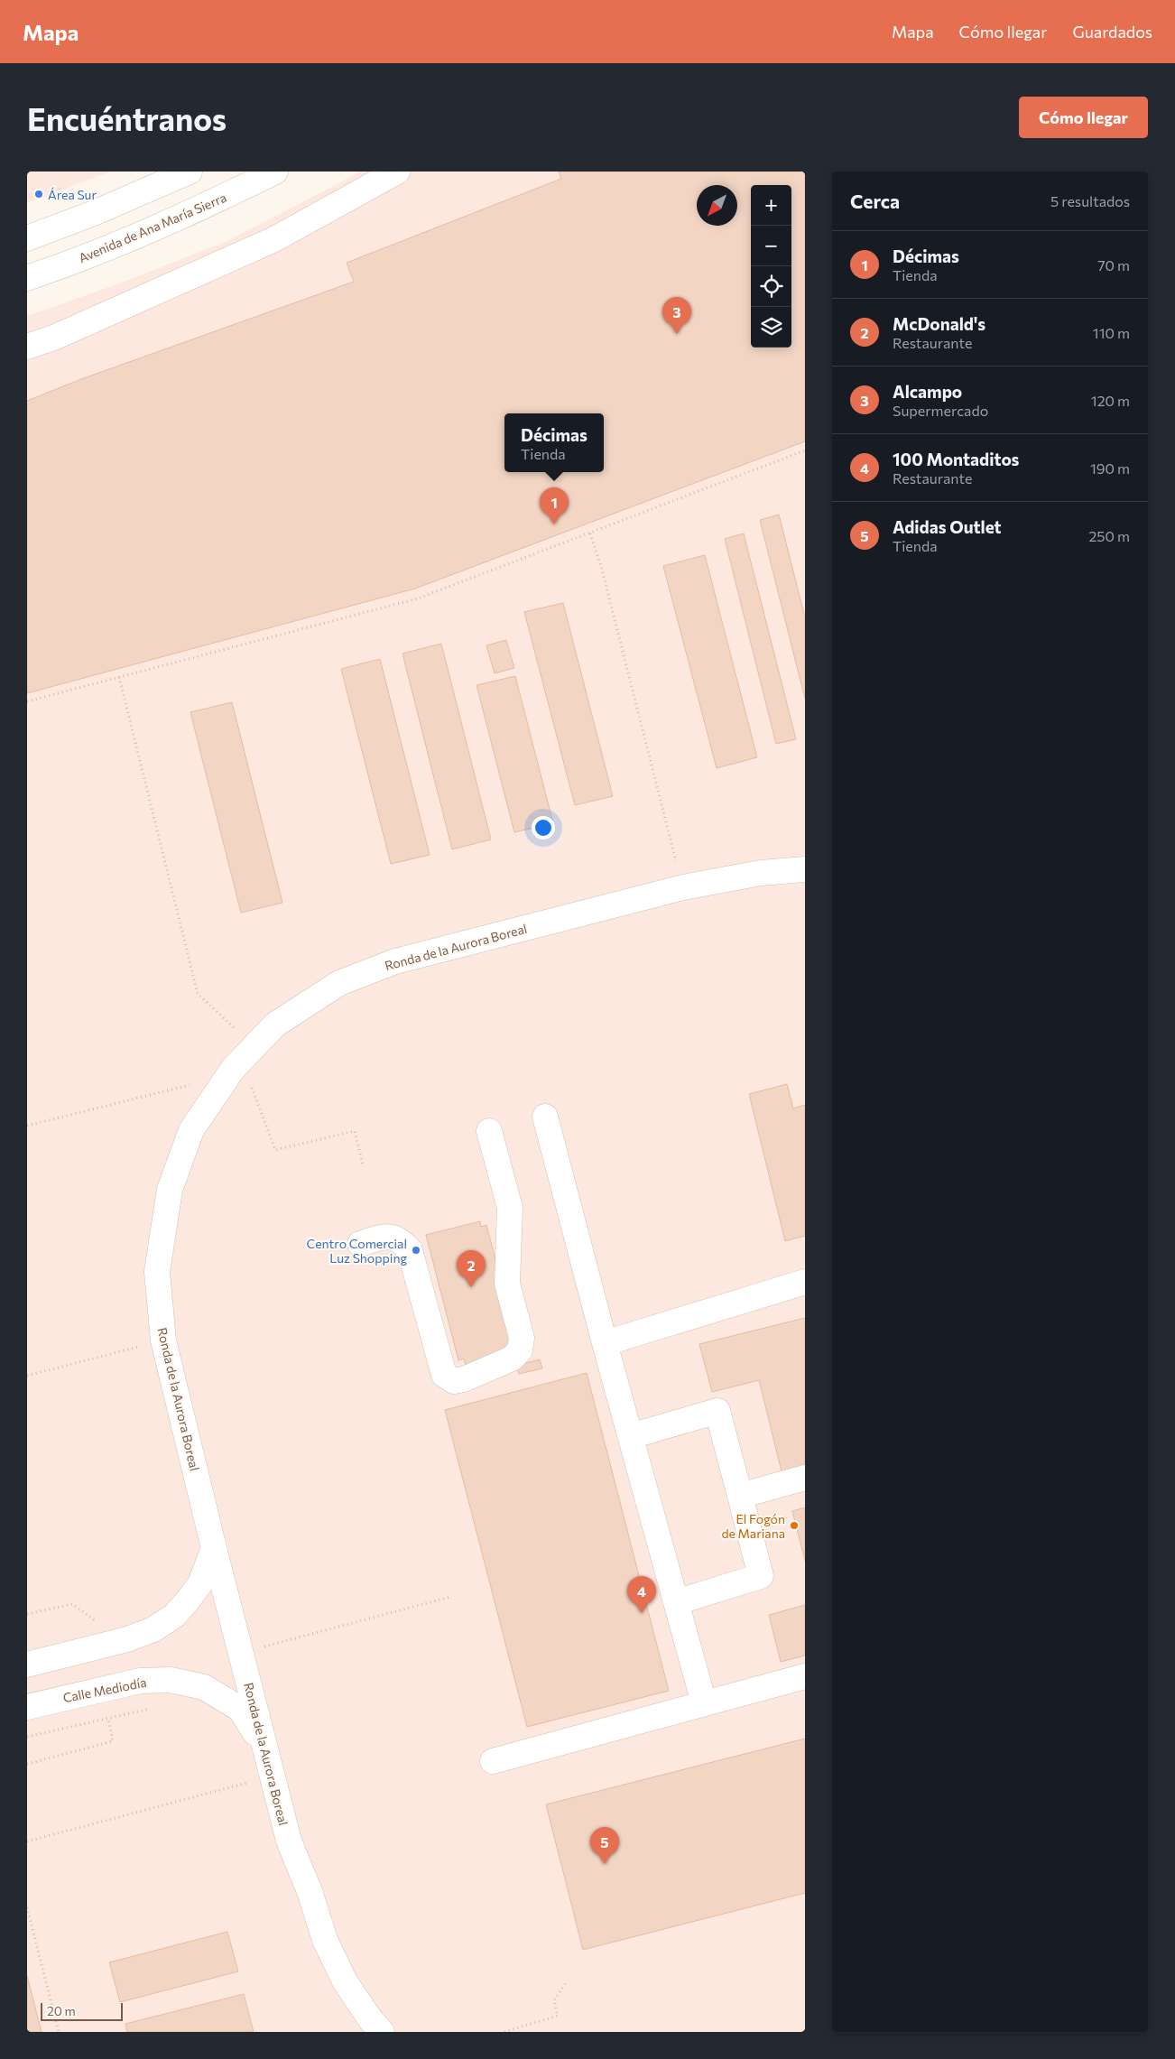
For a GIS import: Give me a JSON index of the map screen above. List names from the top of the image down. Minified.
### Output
{"streets":{"street":["Avenida de Ana María Sierra","Ronda de la Aurora Boreal","Calle Mediodía"]},"crossings":[["Ronda de la Aurora Boreal","Calle Mediodía"]],"places":["Área Sur","Centro Comercial Luz Shopping","El Fogón de Mariana"],"scale_bar":"20 m","north":"bottom left","page":{"header":"Mapa","nav":["Mapa","Cómo llegar","Guardados"],"buttons":"Cómo llegar","title":"Encuéntranos","heading":["Cerca","5 resultados"],"map_buttons":["+","−"],"list":[{"mark":"1","name":"Décimas","note":"Tienda","value":"70 m"},{"mark":"2","name":"McDonald's","note":"Restaurante","value":"110 m"},{"mark":"3","name":"Alcampo","note":"Supermercado","value":"120 m"},{"mark":"4","name":"100 Montaditos","note":"Restaurante","value":"190 m"},{"mark":"5","name":"Adidas Outlet","note":"Tienda","value":"250 m"}],"pins":["3","1","2","4","5"],"popup":["Décimas","Tienda"],"scale":"20 m"}}
